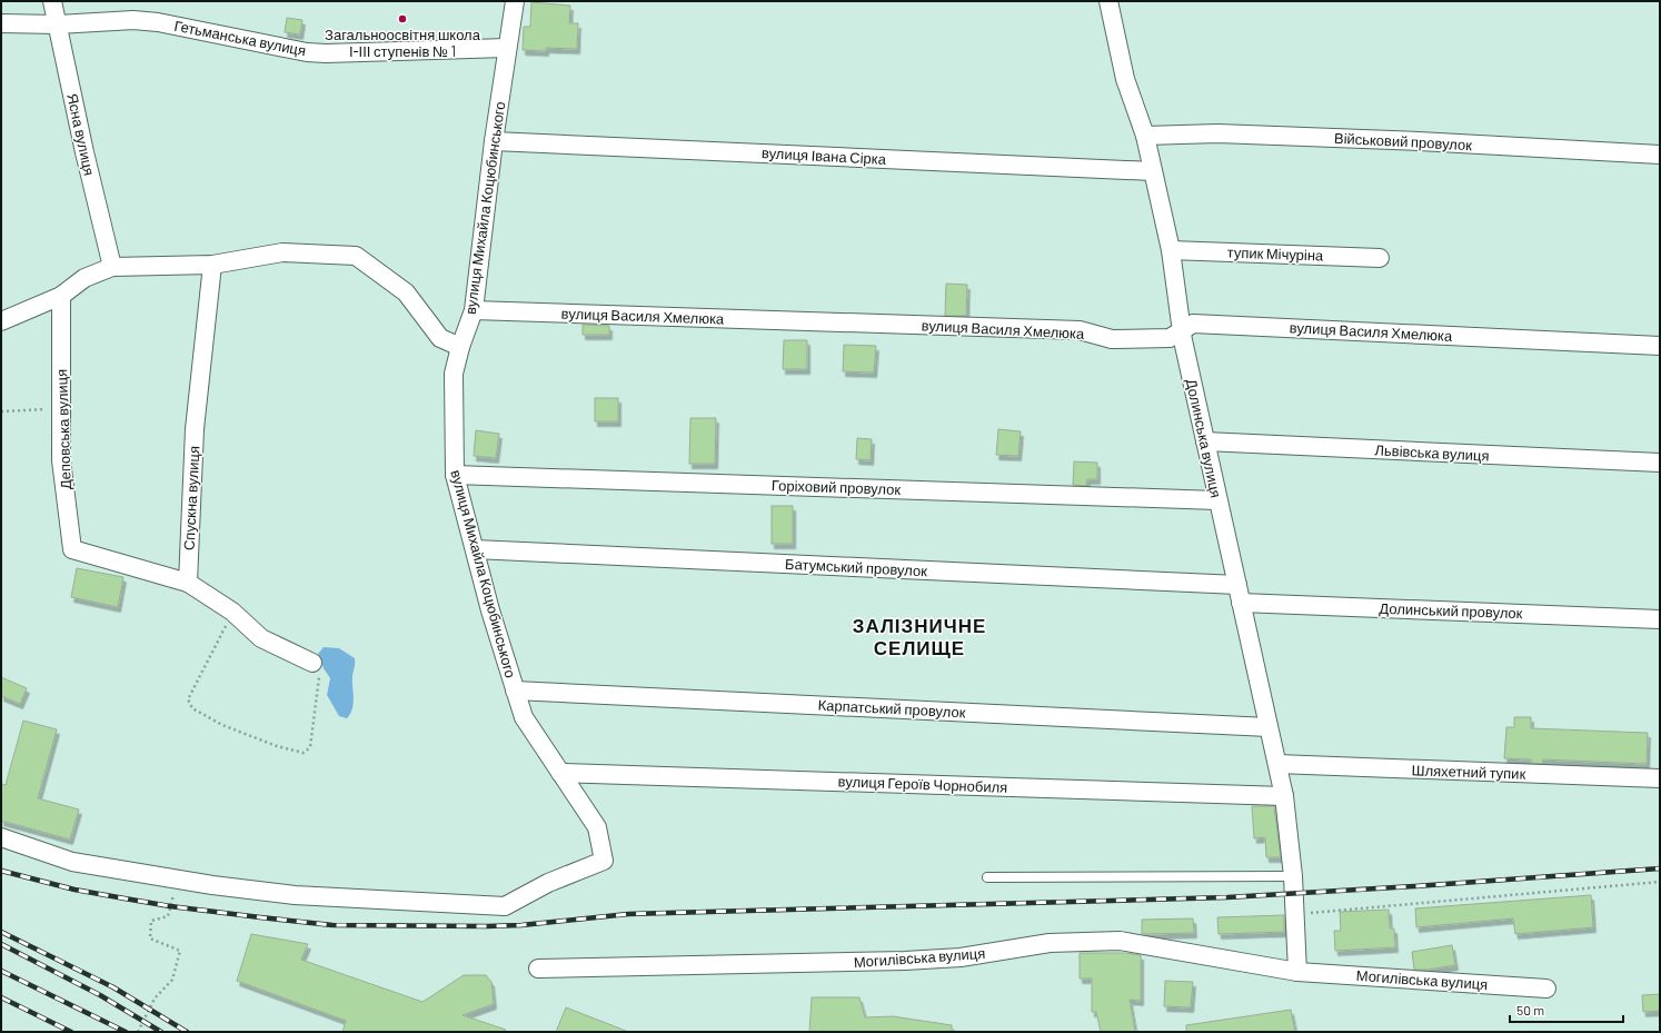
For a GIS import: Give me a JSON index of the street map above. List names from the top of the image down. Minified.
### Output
{"streets":{"street":["Гетьманська вулиця","Ясна вулиця","Військовий провулок","вулиця Івана Сірка","вулиця Михайла Коцюбинського","тупик Мічуріна","вулиця Василя Хмелюка","Деповська вулиця","Долинська вулиця","Львівська вулиця","Горіховий провулок","Спускна вулиця","Батумський провулок","Долинський провулок","Карпатський провулок","Шляхетний тупик","вулиця Героїв Чорнобиля","Могилівська вулиця"]},"crossings":[["Гетьманська вулиця","Ясна вулиця"],["Гетьманська вулиця","вулиця Михайла Коцюбинського"],["Військовий провулок","Долинська вулиця"],["вулиця Івана Сірка","вулиця Михайла Коцюбинського"],["вулиця Івана Сірка","Долинська вулиця"],["вулиця Михайла Коцюбинського","вулиця Василя Хмелюка"],["вулиця Михайла Коцюбинського","Горіховий провулок"],["вулиця Михайла Коцюбинського","Батумський провулок"],["вулиця Михайла Коцюбинського","Карпатський провулок"],["вулиця Михайла Коцюбинського","вулиця Героїв Чорнобиля"],["тупик Мічуріна","Долинська вулиця"],["вулиця Василя Хмелюка","Долинська вулиця"],["Деповська вулиця","Спускна вулиця"],["Долинська вулиця","Львівська вулиця"],["Долинська вулиця","Горіховий провулок"],["Долинська вулиця","Батумський провулок"],["Долинська вулиця","Долинський провулок"],["Долинська вулиця","Карпатський провулок"],["Долинська вулиця","Шляхетний тупик"],["Долинська вулиця","вулиця Героїв Чорнобиля"]],"districts":["ЗАЛІЗНИЧНЕ СЕЛИЩЕ"],"places":["Загальноосвітня школа І-ІІІ ступенів № 1"],"scale_bar":"50 m"}
